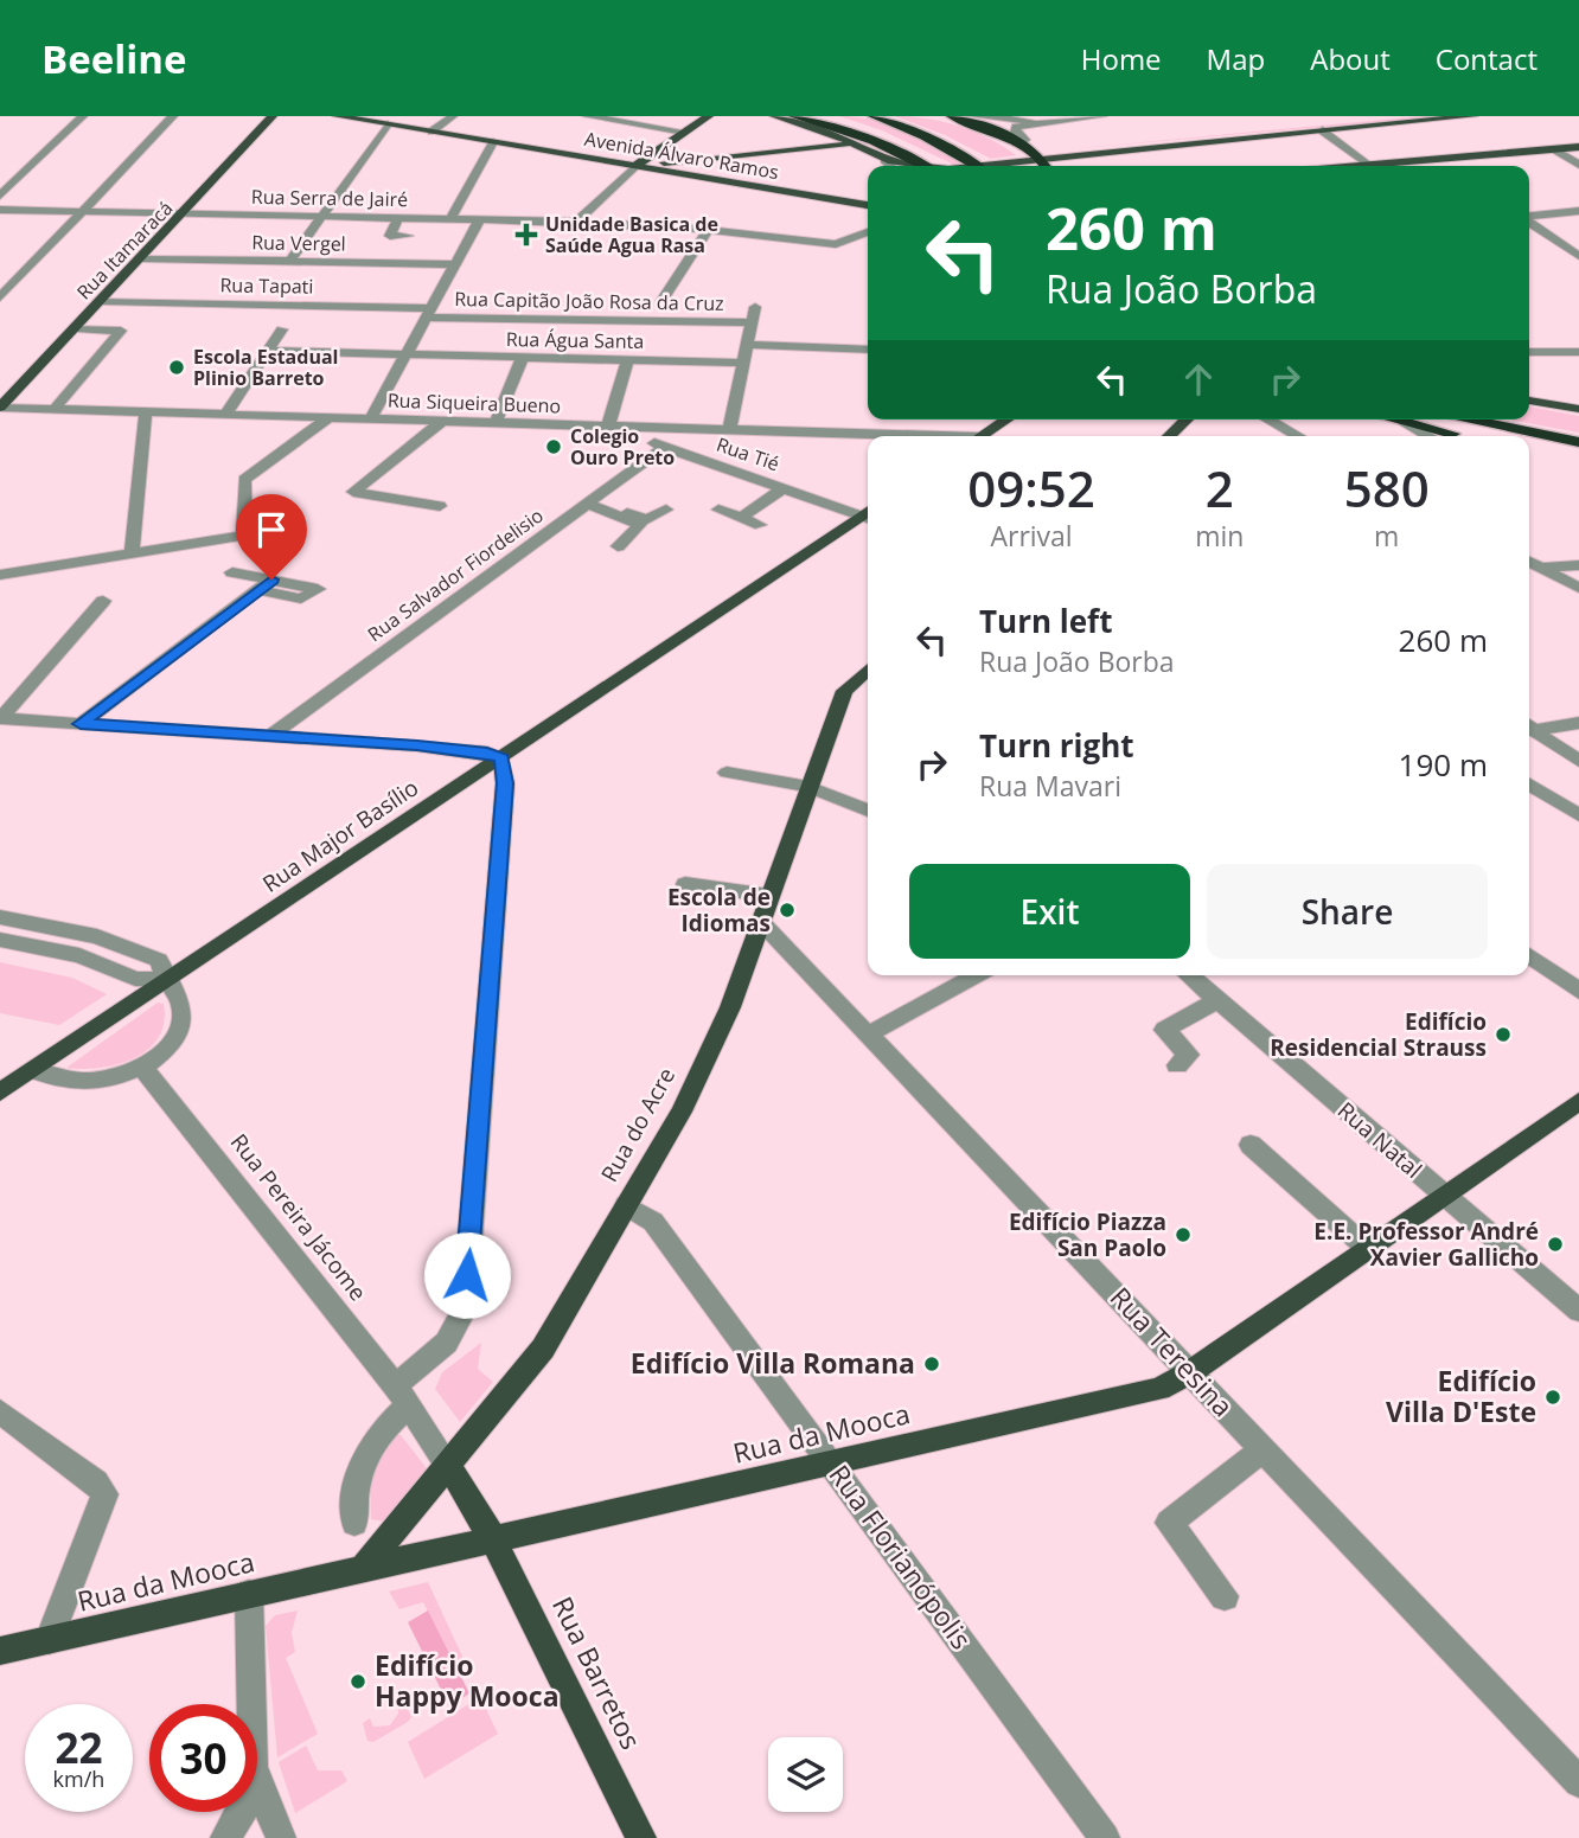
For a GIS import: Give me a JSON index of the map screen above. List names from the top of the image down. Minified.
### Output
{"streets":{"main road":["Avenida Álvaro Ramos","Rua Itamaracá","Rua Major Basílio","Rua do Acre","Rua Pereira Jácome","Rua da Mooca","Rua Barretos"],"street":["Rua Serra de Jairé","Rua Vergel","Rua Tapati","Rua Capitão João Rosa da Cruz","Rua Água Santa","Rua Siqueira Bueno","Rua Tié","Rua Salvador Fiordelisio","Rua Natal","Rua Teresina","Rua Florianópolis"]},"crossings":[["Rua Serra de Jairé","Rua Itamaracá"],["Rua Vergel","Rua Itamaracá"],["Rua Itamaracá","Rua Tapati"],["Rua Itamaracá","Rua Siqueira Bueno"],["Rua Tapati","Rua Capitão João Rosa da Cruz"],["Rua Siqueira Bueno","Rua Tié"],["Rua Tié","Rua Salvador Fiordelisio"],["Rua do Acre","Rua Pereira Jácome"],["Rua do Acre","Rua Teresina"],["Rua do Acre","Rua da Mooca"],["Rua do Acre","Rua Florianópolis"],["Rua Natal","Rua da Mooca"],["Rua Pereira Jácome","Rua da Mooca"],["Rua Pereira Jácome","Rua Barretos"],["Rua Teresina","Rua da Mooca"],["Rua da Mooca","Rua Florianópolis"],["Rua da Mooca","Rua Barretos"]],"places":{"health":["Unidade Basica de Saúde Agua Rasa"],"other":["Escola Estadual Plinio Barreto","Colegio Ouro Preto","Escola de Idiomas","Edifício Residencial Strauss","Edifício Piazza San Paolo","E.E. Professor André Xavier Gallicho","Edifício Villa Romana","Edifício Villa D'Este","Edifício Happy Mooca"]},"page":{"header":"Beeline","nav":["Home","Map","About","Contact"],"turn":["260 m","Rua João Borba"],"eta":["09:52","Arrival","2","min","580","m"],"list":[{"name":"Turn left","note":"Rua João Borba","value":"260 m"},{"name":"Turn right","note":"Rua Mavari","value":"190 m"}],"buttons":["Exit","Share"],"speed":"22 km/h","limit":"30"}}
